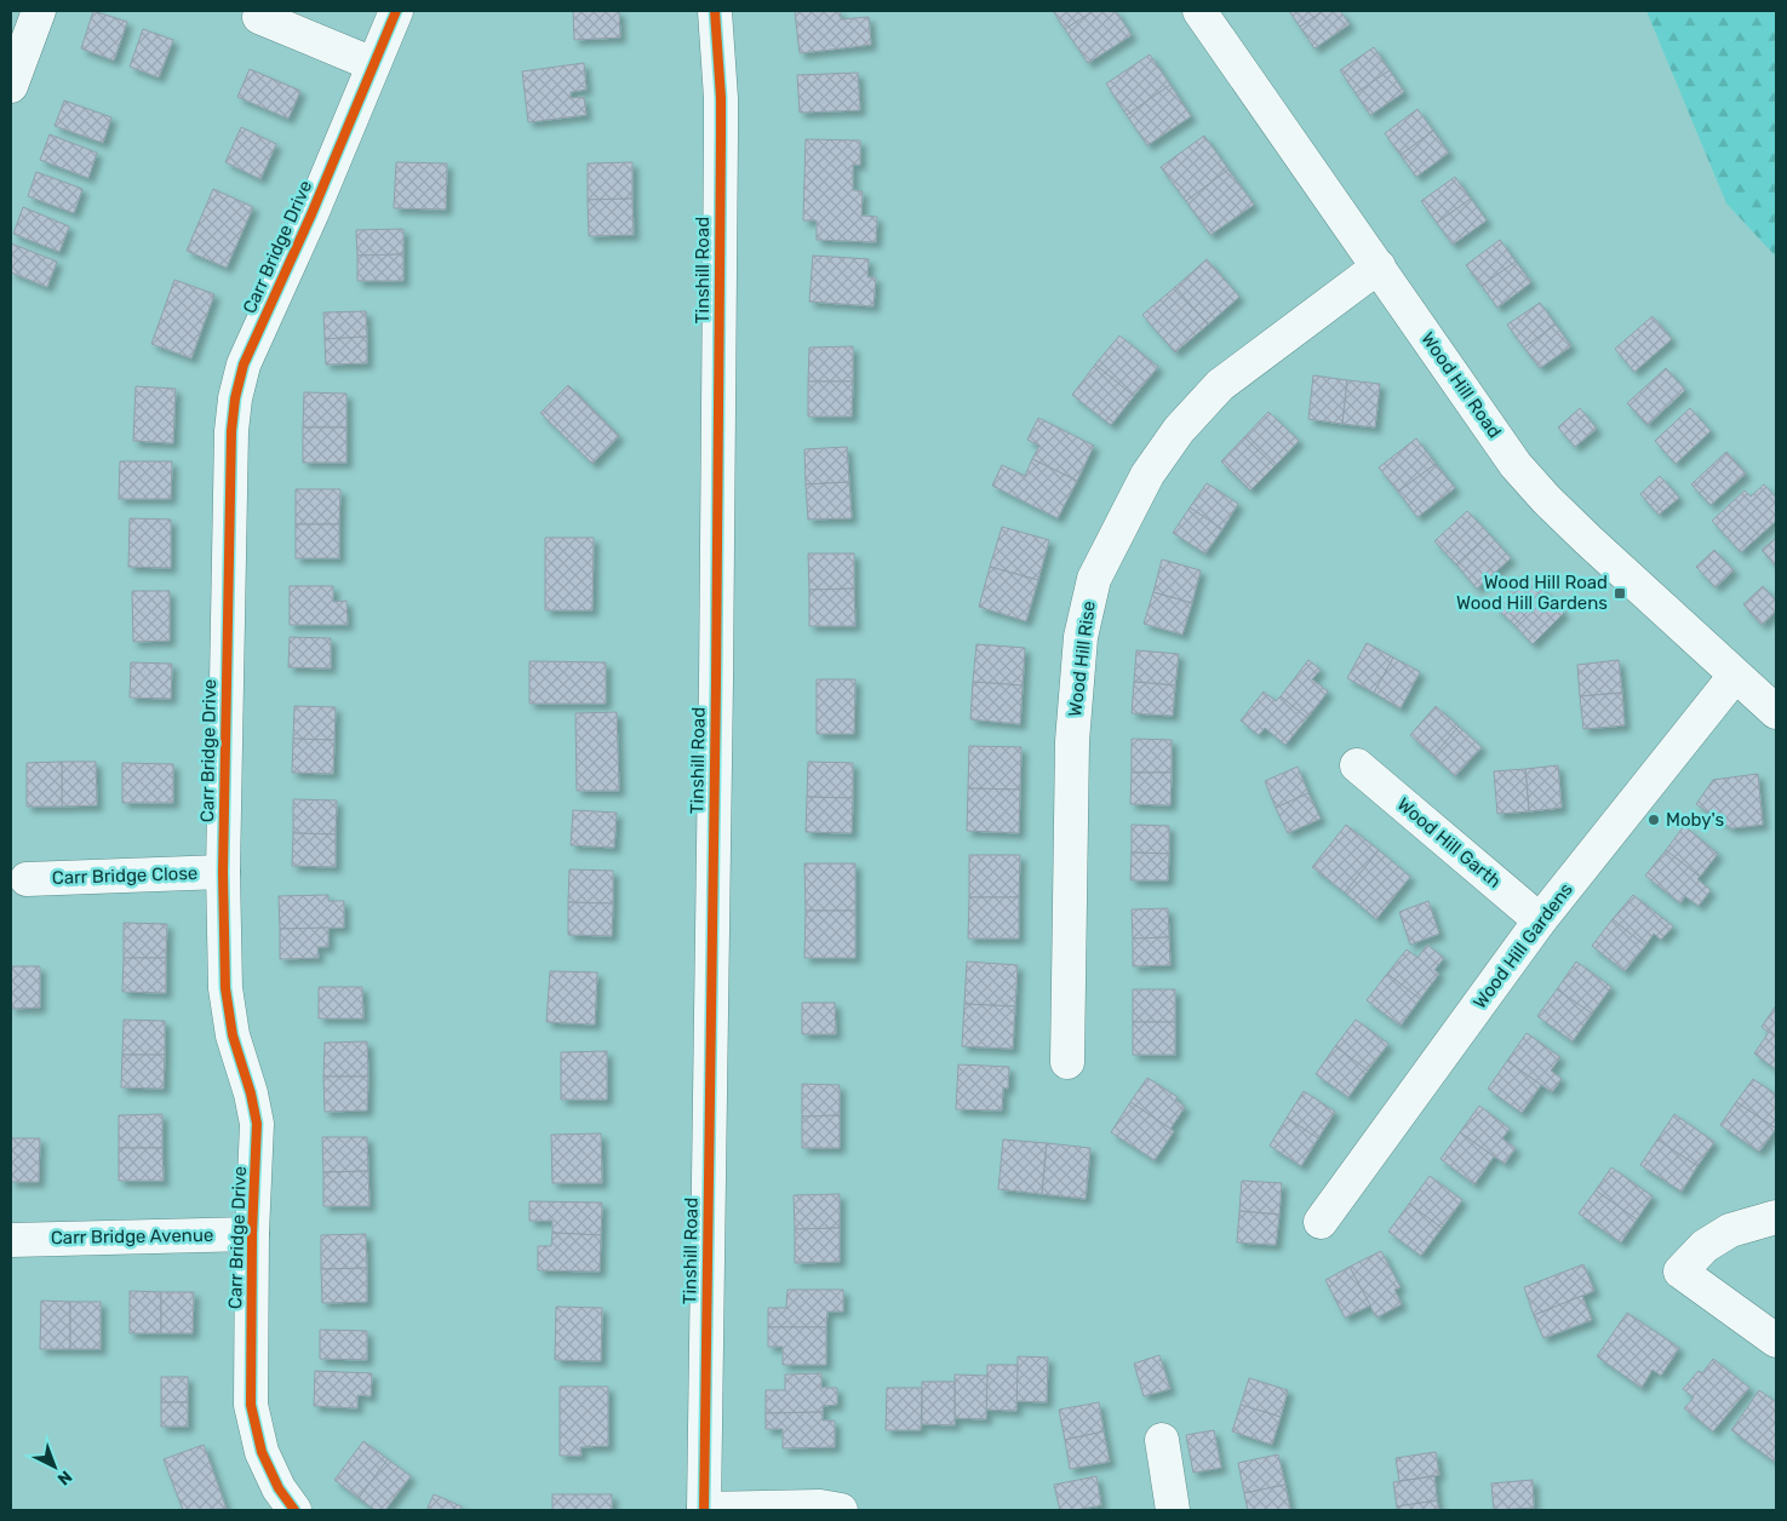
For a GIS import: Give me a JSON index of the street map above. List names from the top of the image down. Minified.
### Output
{"streets":{"street":["Carr Bridge Drive","Tinshill Road","Wood Hill Road","Wood Hill Rise","Wood Hill Garth","Carr Bridge Close","Wood Hill Gardens","Carr Bridge Avenue"]},"crossings":[["Carr Bridge Drive","Carr Bridge Close"],["Carr Bridge Drive","Carr Bridge Avenue"],["Wood Hill Road","Wood Hill Rise"],["Wood Hill Road","Wood Hill Gardens"],["Wood Hill Garth","Wood Hill Gardens"]],"places":{"transit":["Wood Hill Road Wood Hill Gardens"],"other":["Moby's"]},"north":"bottom right"}
